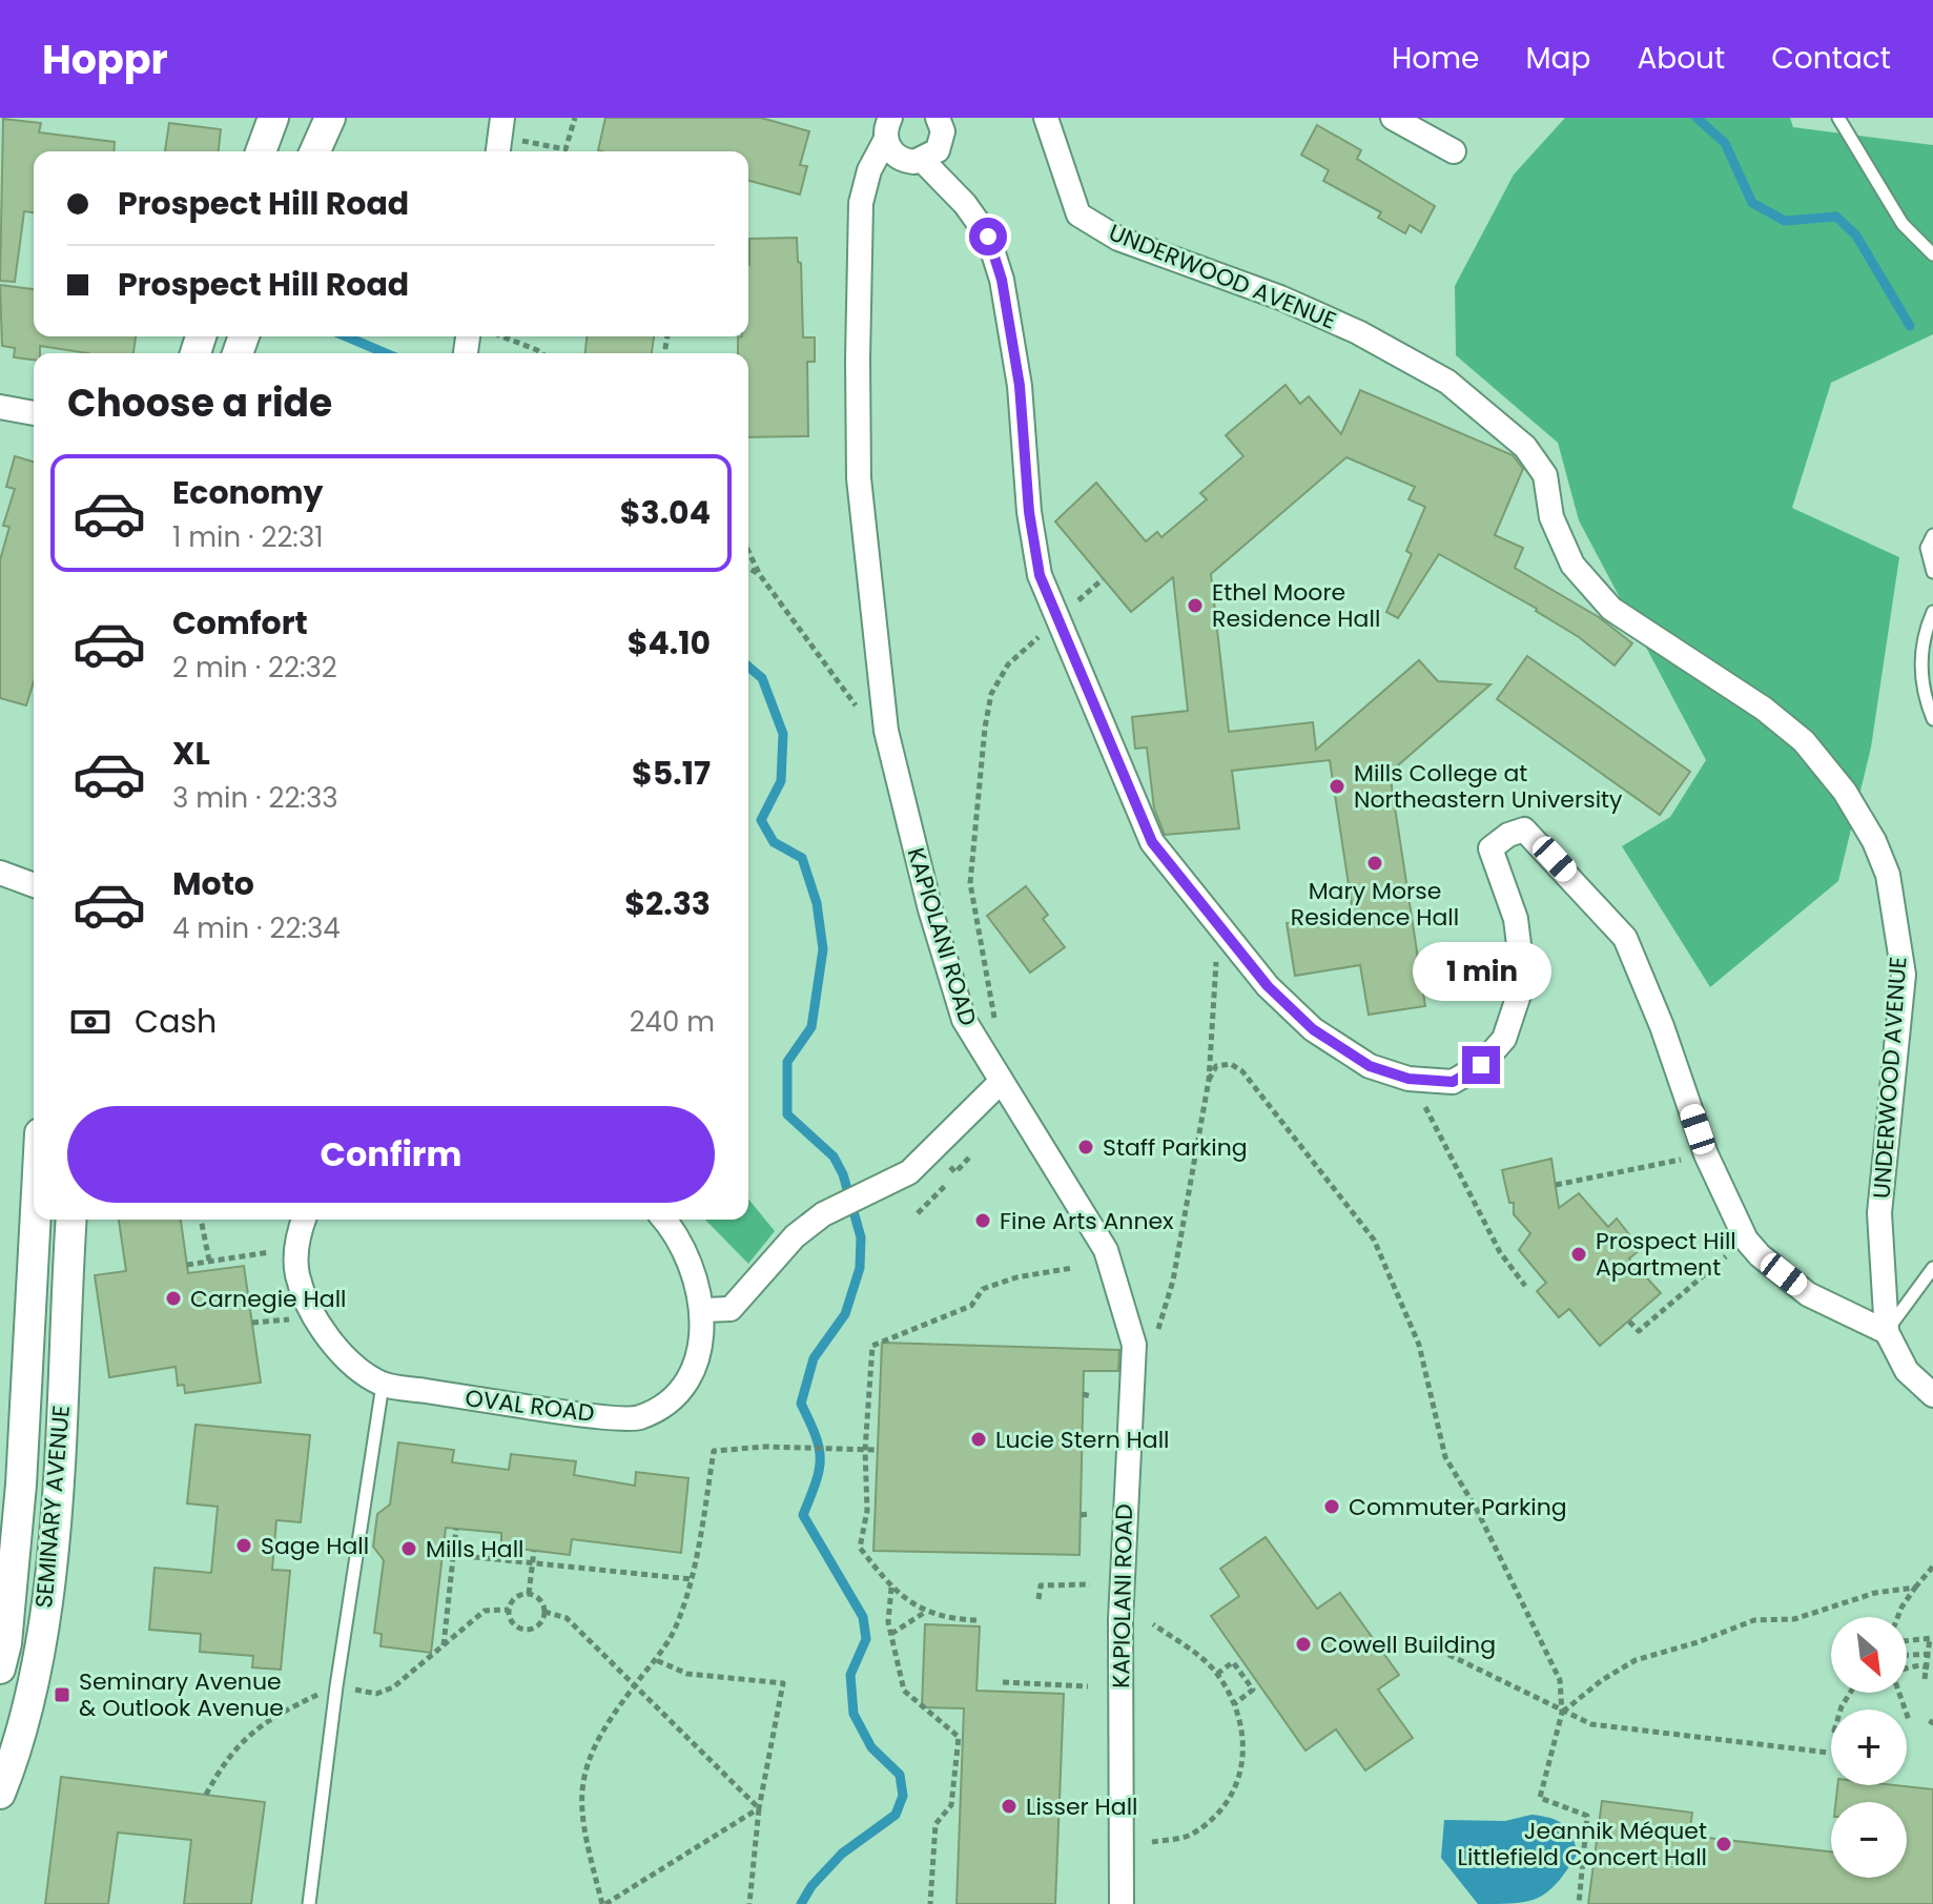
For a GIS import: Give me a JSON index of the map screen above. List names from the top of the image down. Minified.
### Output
{"streets":{"street":["UNDERWOOD AVENUE","KAPIOLANI ROAD","OVAL ROAD","SEMINARY AVENUE"]},"places":{"other":["Ethel Moore Residence Hall","Mills College at Northeastern University","Mary Morse Residence Hall","Staff Parking","Fine Arts Annex","Prospect Hill Apartment","Carnegie Hall","Lucie Stern Hall","Commuter Parking","Sage Hall","Mills Hall","Cowell Building","Lisser Hall","Jeannik Méquet Littlefield Concert Hall"],"transit":["Seminary Avenue & Outlook Avenue"]},"north":"bottom right","page":{"header":"Hoppr","nav":["Home","Map","About","Contact"],"banner":["Prospect Hill Road","Prospect Hill Road"],"heading":"Choose a ride","list":[{"name":"Economy","note":"1 min · 22:31","value":"$3.04"},{"name":"Comfort","note":"2 min · 22:32","value":"$4.10"},{"name":"XL","note":"3 min · 22:33","value":"$5.17"},{"name":"Moto","note":"4 min · 22:34","value":"$2.33"}],"bubble":"1 min","pay":["Cash","240 m"],"buttons":"Confirm","map_buttons":["+","−"]}}
